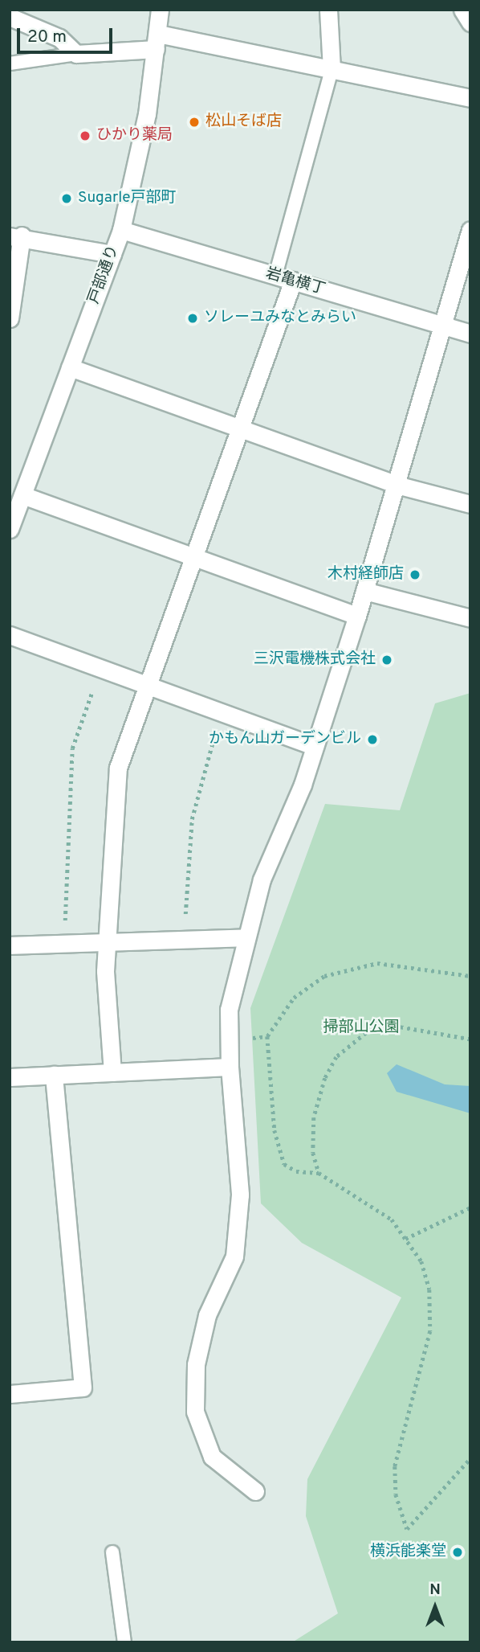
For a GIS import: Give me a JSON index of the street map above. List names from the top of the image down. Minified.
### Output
{"streets":{"street":["戸部通り","岩亀横丁"]},"crossings":[["戸部通り","岩亀横丁"]],"parks":["掃部山公園"],"places":["松山そば店","ひかり薬局","Sugarle戸部町","ソレーユみなとみらい","木村経師店","三沢電機株式会社","かもん山ガーデンビル","横浜能楽堂"],"scale_bar":"20 m","north":"top"}
